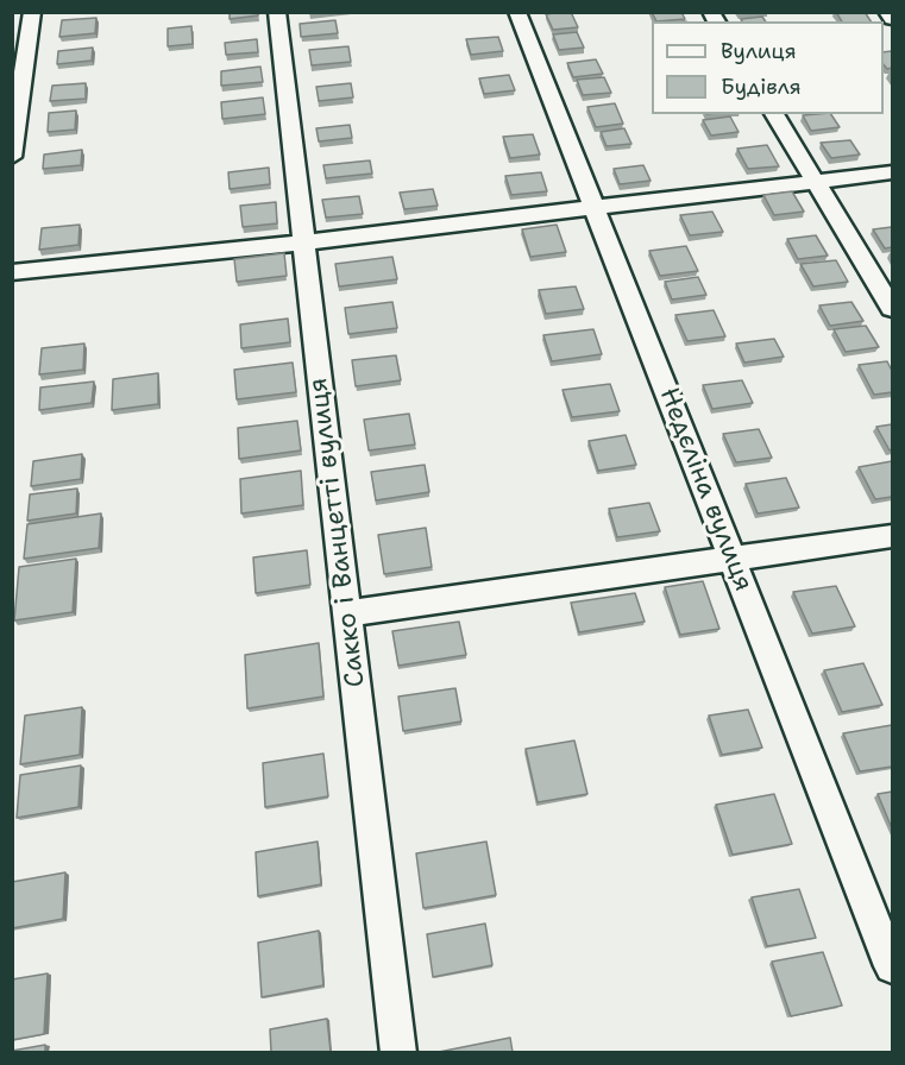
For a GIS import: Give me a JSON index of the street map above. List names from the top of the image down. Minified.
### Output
{"streets":{"street":["Недєліна вулиця","Сакко і Ванцетті вулиця"]},"legend":["Вулиця","Будівля"]}
